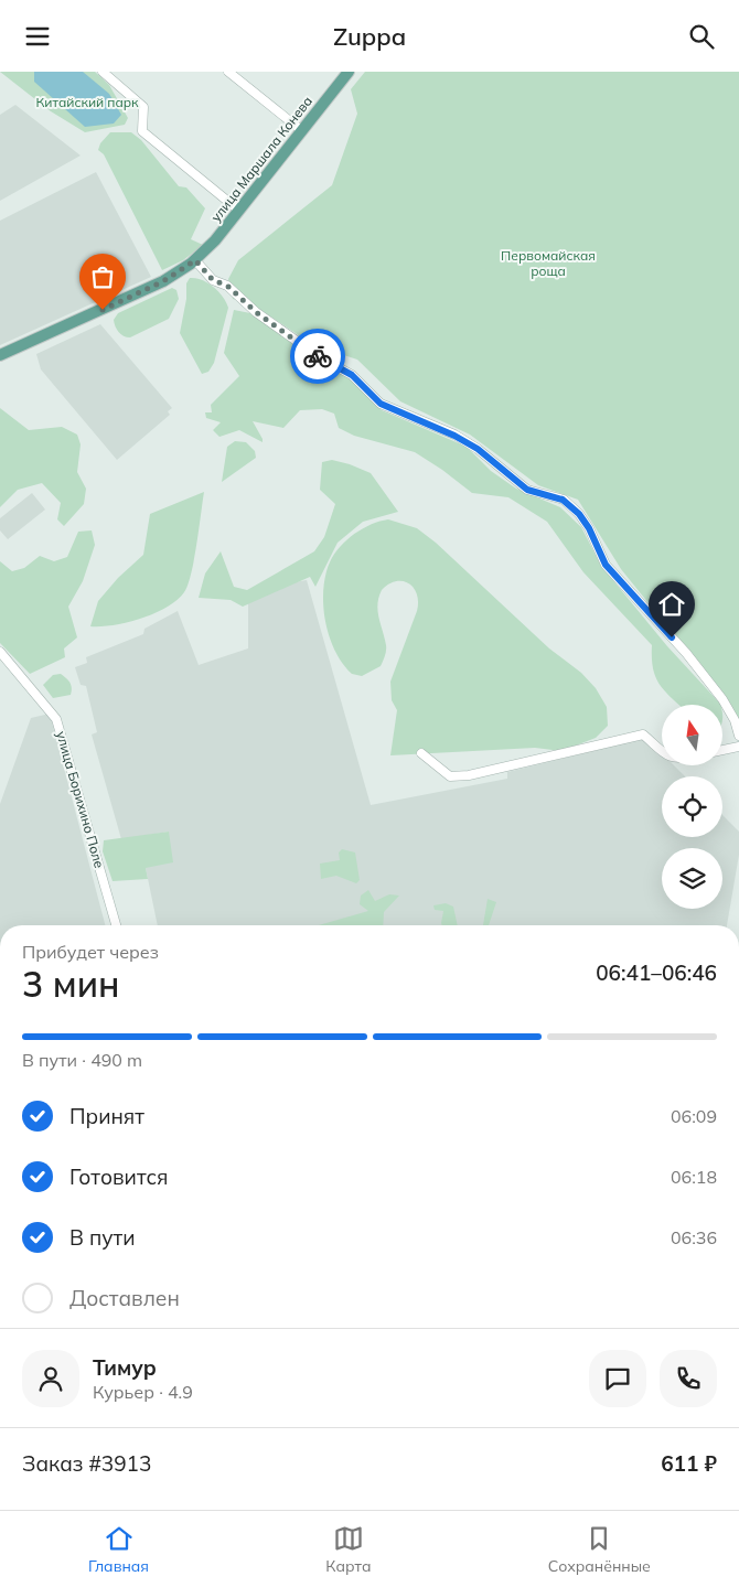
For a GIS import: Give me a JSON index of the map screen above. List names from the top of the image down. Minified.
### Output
{"streets":{"main road":["улица Маршала Конева"],"street":["улица Борихино Поле"]},"parks":["Китайский парк","Первомайская роща"],"north":"top","page":{"header":"Zuppa","heading":["3 мин","Прибудет через","06:41–06:46"],"panel":["Тимур","Курьер · 4.9","Заказ #3913","611 ₽"],"bar":"В пути · 490 m","list":[["Принят","06:09"],["Готовится","06:18"],["В пути","06:36"],"Доставлен"],"tabs":["Главная","Карта","Сохранённые"]}}
